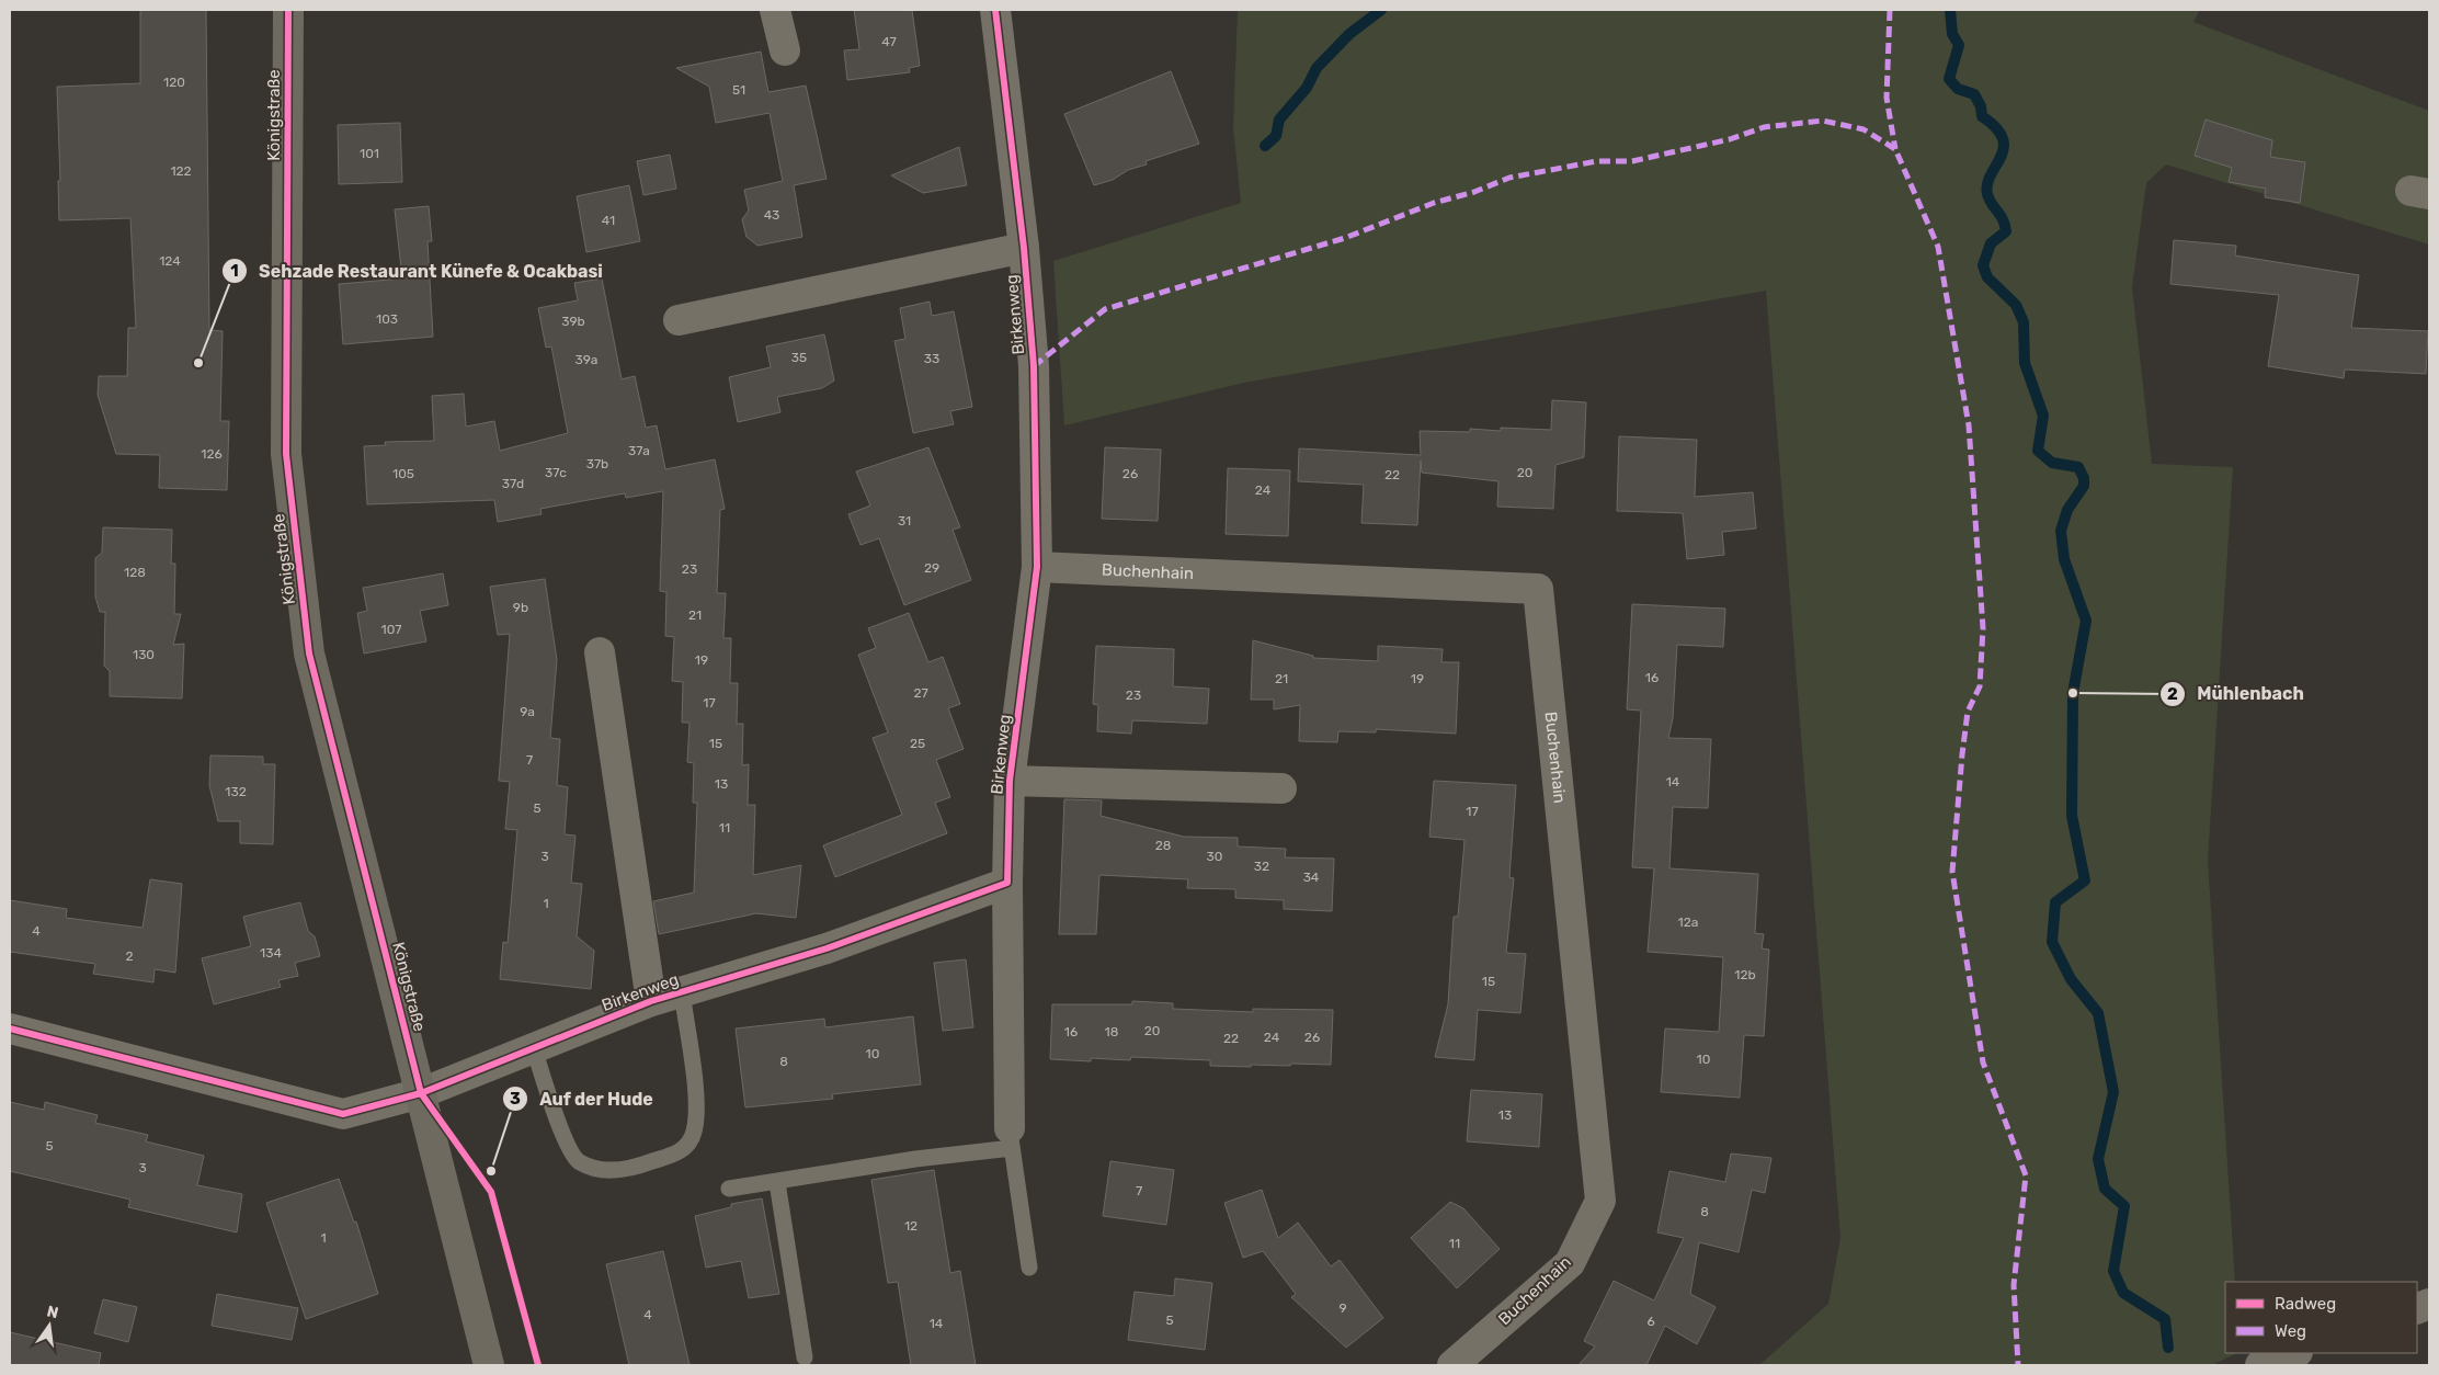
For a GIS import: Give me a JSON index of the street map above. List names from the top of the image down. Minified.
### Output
{"streets":{"main road":["Königstraße"],"street":["Birkenweg","Buchenhain"]},"crossings":[["Königstraße","Birkenweg"],["Birkenweg","Buchenhain"]],"places":["Sehzade Restaurant Künefe & Ocakbasi","Mühlenbach","Auf der Hude"],"house_numbers":["47","120","51","101","122","43","41","124","103","39b","35","33","39a","37a","126","37b","37c","20","105","26","22","37d","24","31","29","23","128","9b","21","107","130","19","16","21","19","27","23","17","9a","15","25","7","14","13","132","5","17","11","28","3","30","32","34","1","12a","4","134","2","12b","15","20","16","18","24","26","22","10","10","8","13","5","3","7","8","12","1","11","9","4","5","6","14"],"legend":["Radweg","Weg"],"north":"top"}
